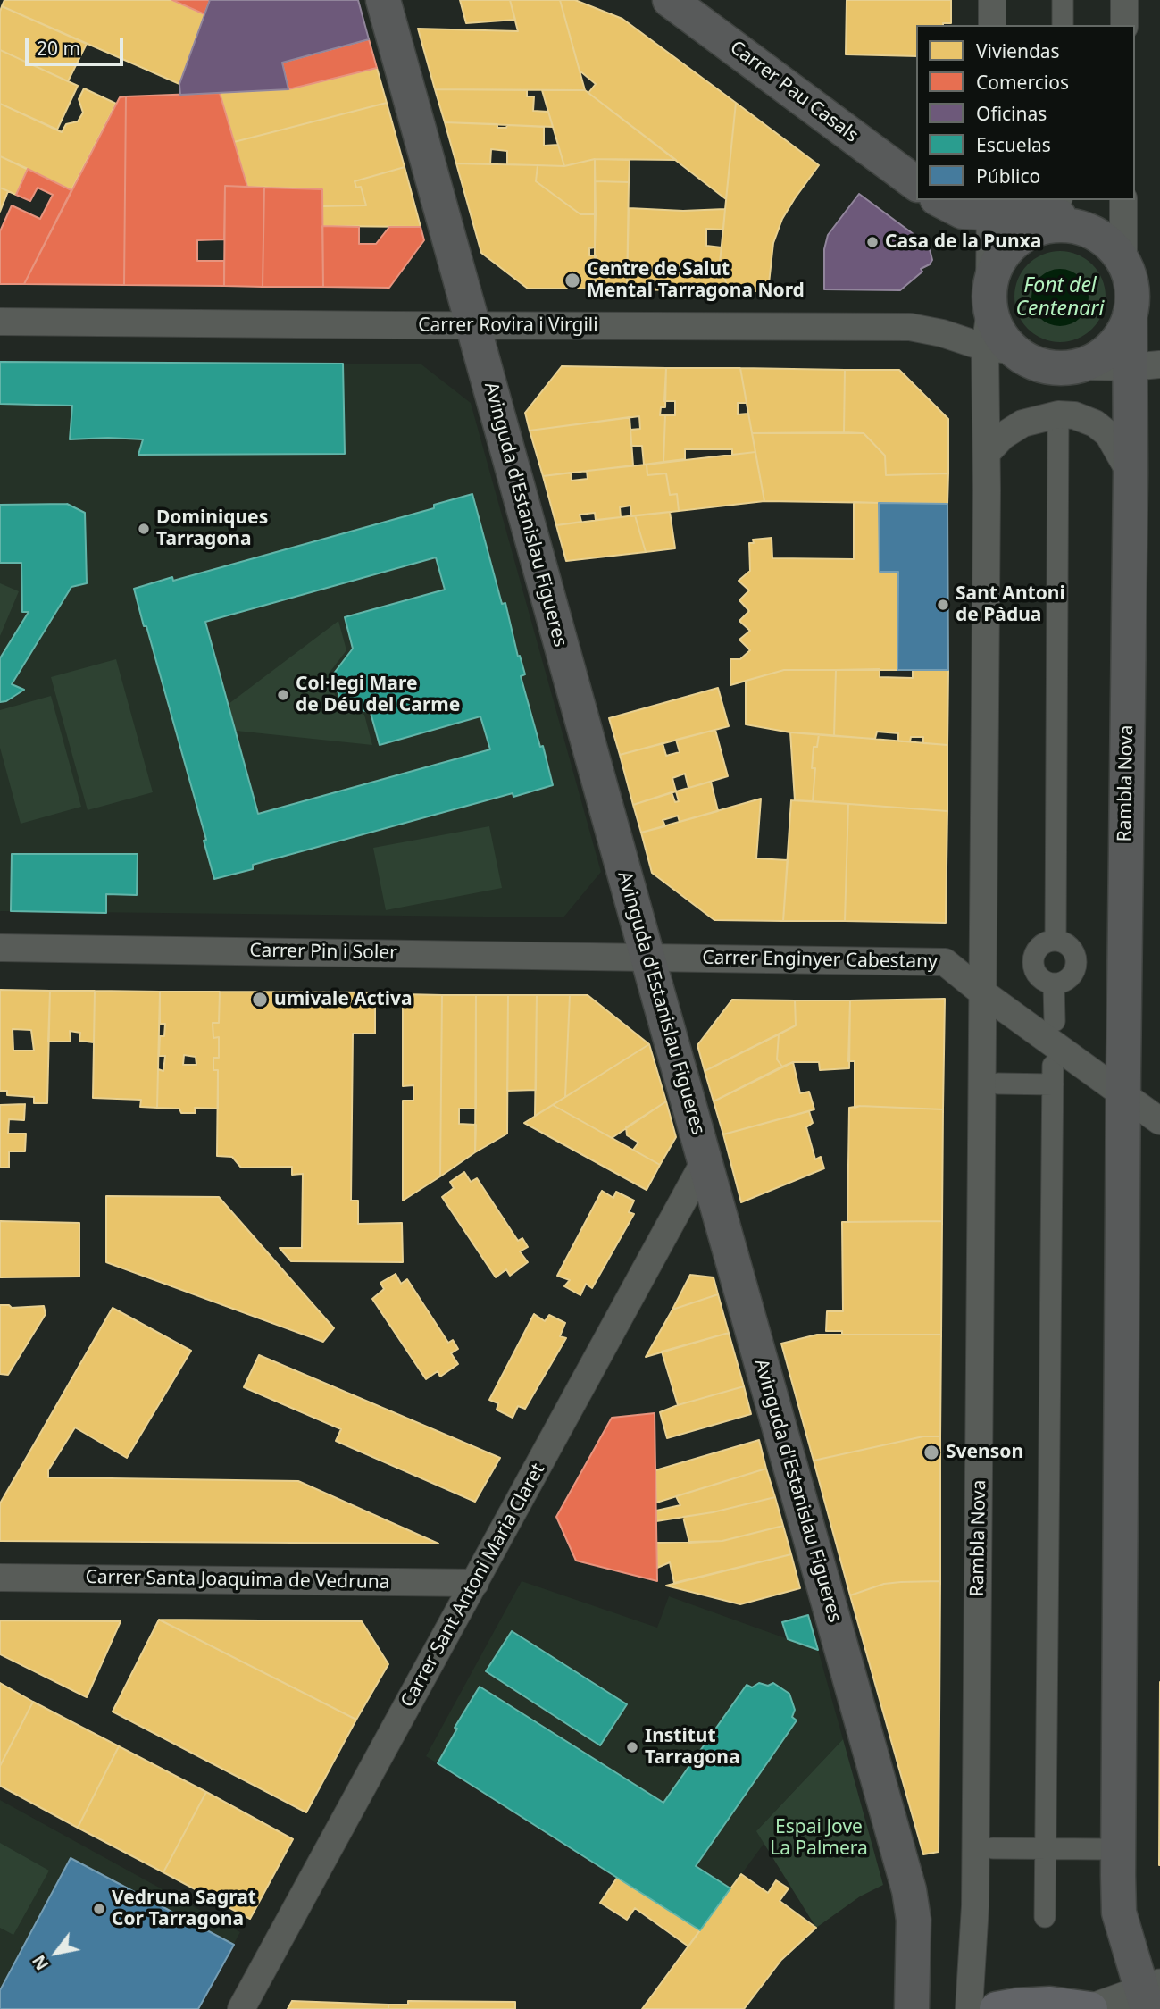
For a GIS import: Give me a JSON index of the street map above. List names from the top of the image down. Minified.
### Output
{"streets":{"main road":["Carrer Pau Casals","Avinguda d'Estanislau Figueres","Rambla Nova"],"street":["Carrer Rovira i Virgili","Carrer Pin i Soler","Carrer Enginyer Cabestany","Carrer Santa Joaquima de Vedruna","Carrer Sant Antoni Maria Claret"]},"crossings":[["Carrer Rovira i Virgili","Avinguda d'Estanislau Figueres"],["Carrer Rovira i Virgili","Rambla Nova"],["Avinguda d'Estanislau Figueres","Carrer Pin i Soler"],["Avinguda d'Estanislau Figueres","Carrer Enginyer Cabestany"],["Avinguda d'Estanislau Figueres","Carrer Sant Antoni Maria Claret"],["Rambla Nova","Carrer Enginyer Cabestany"],["Carrer Pin i Soler","Carrer Enginyer Cabestany"],["Carrer Santa Joaquima de Vedruna","Carrer Sant Antoni Maria Claret"]],"water":["Font del Centenari"],"parks":["Espai Jove La Palmera"],"places":["Casa de la Punxa","Centre de Salut Mental Tarragona Nord","Dominiques Tarragona","Sant Antoni de Pàdua","Col·legi Mare de Déu del Carme","umivale Activa","Svenson","Institut Tarragona","Vedruna Sagrat Cor Tarragona"],"legend":["Viviendas","Comercios","Oficinas","Escuelas","Público"],"scale_bar":"20 m","north":"bottom left"}
